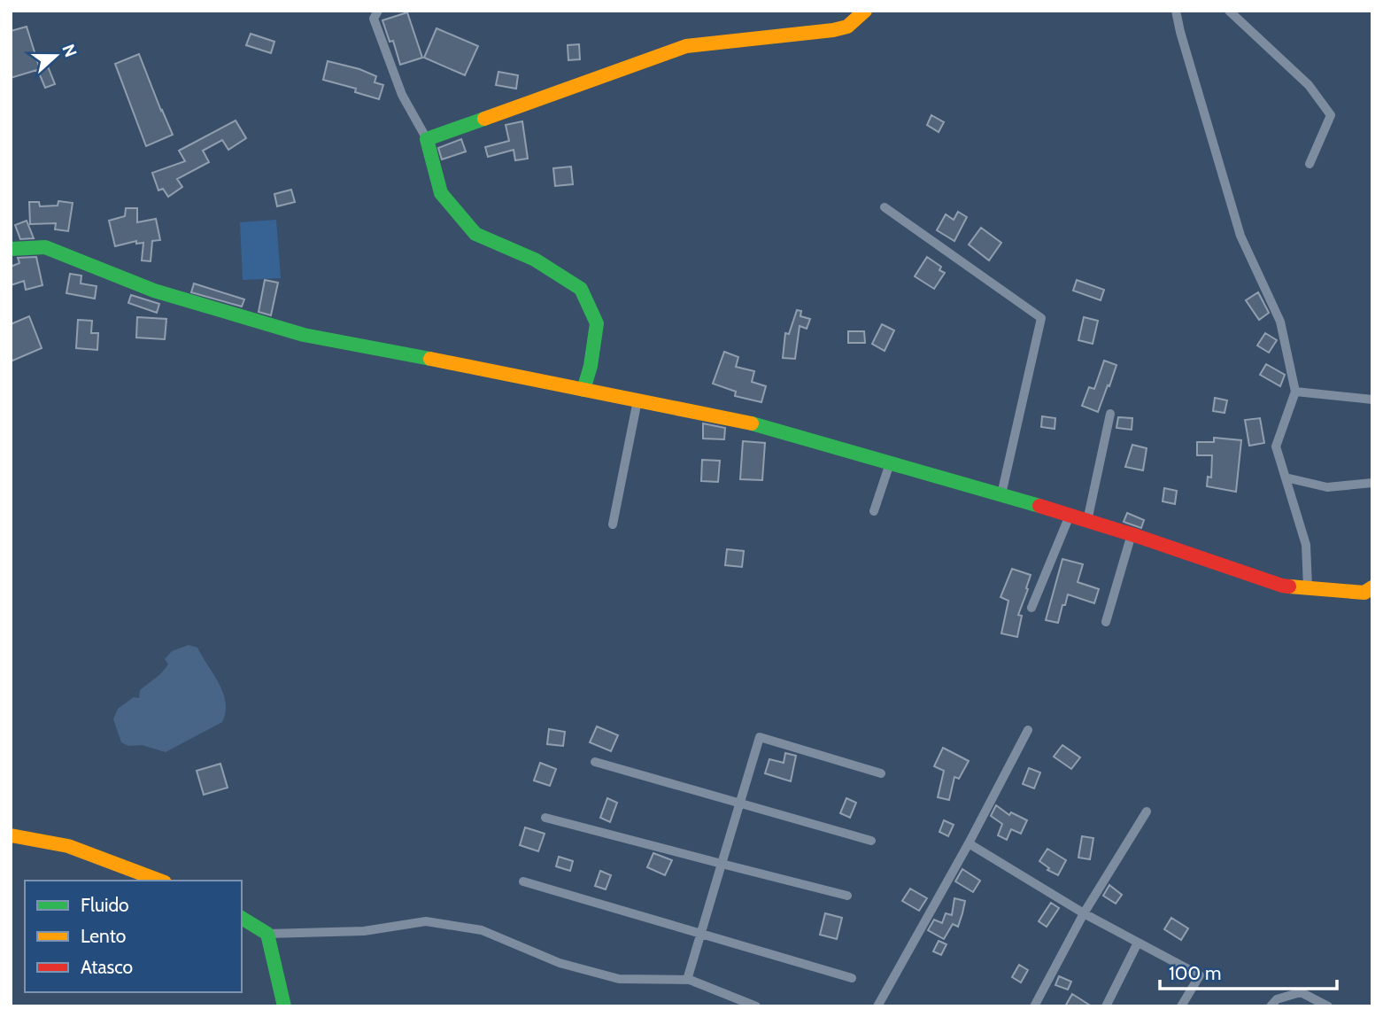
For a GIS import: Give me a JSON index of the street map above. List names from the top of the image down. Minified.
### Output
{"legend":["Fluido","Lento","Atasco"],"scale_bar":"100 m","north":"right"}
